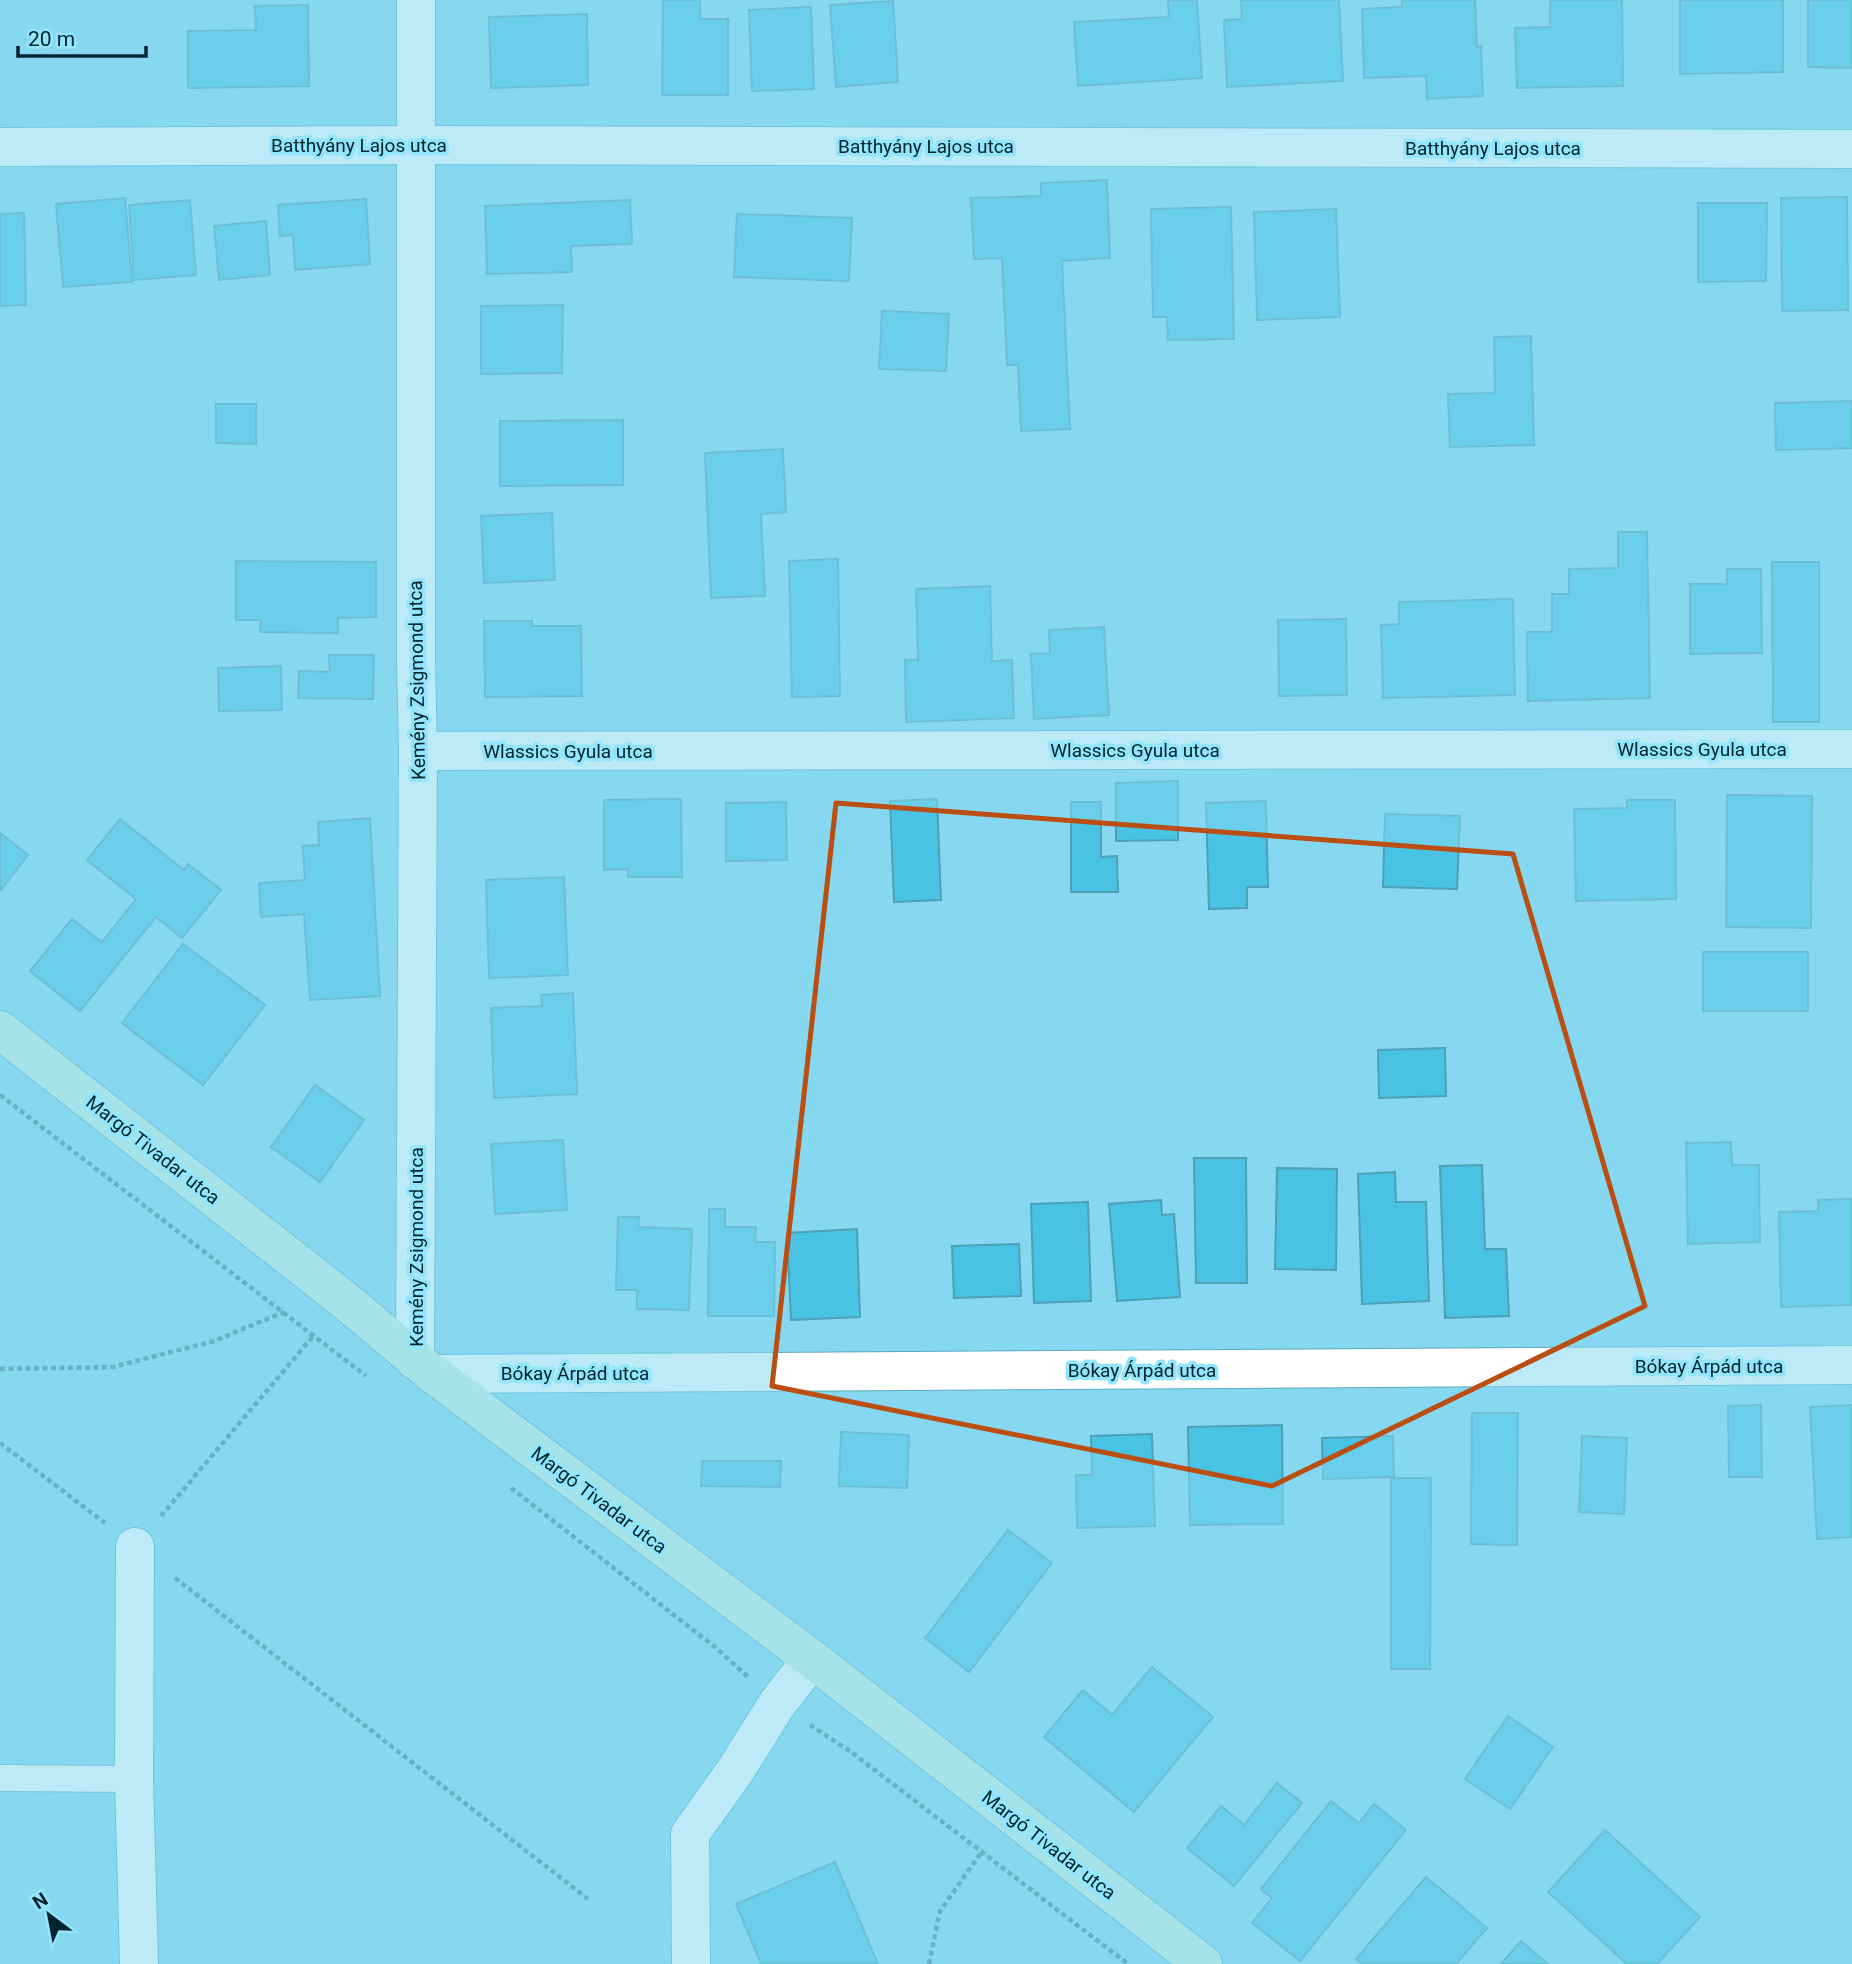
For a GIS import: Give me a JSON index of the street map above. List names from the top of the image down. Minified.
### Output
{"streets":{"street":["Batthyány Lajos utca","Kemény Zsigmond utca","Wlassics Gyula utca","Margó Tivadar utca","Bókay Árpád utca"]},"crossings":[["Batthyány Lajos utca","Kemény Zsigmond utca"],["Kemény Zsigmond utca","Wlassics Gyula utca"],["Kemény Zsigmond utca","Margó Tivadar utca"],["Kemény Zsigmond utca","Bókay Árpád utca"],["Margó Tivadar utca","Bókay Árpád utca"]],"scale_bar":"20 m","north":"top left"}
